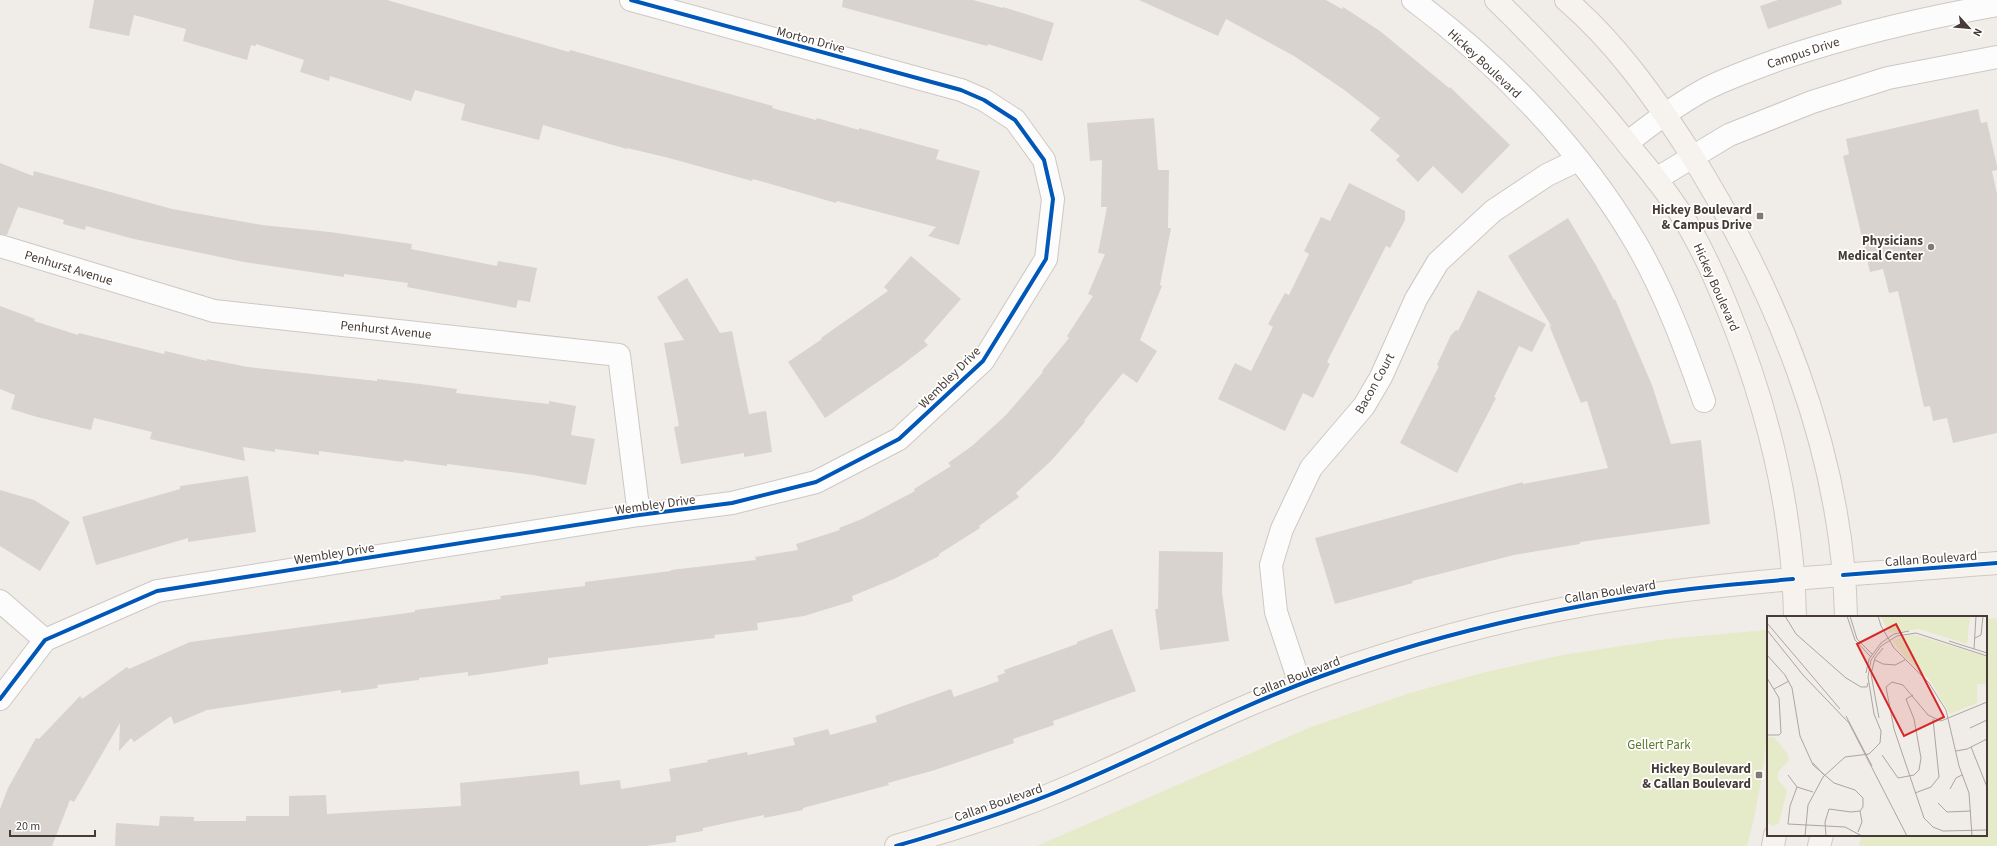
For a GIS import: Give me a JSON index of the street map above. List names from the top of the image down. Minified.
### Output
{"streets":{"main road":["Hickey Boulevard","Callan Boulevard"],"street":["Morton Drive","Campus Drive","Penhurst Avenue","Wembley Drive","Bacon Court"]},"crossings":[["Morton Drive","Wembley Drive"],["Campus Drive","Hickey Boulevard"],["Hickey Boulevard","Bacon Court"],["Hickey Boulevard","Callan Boulevard"],["Penhurst Avenue","Wembley Drive"],["Bacon Court","Callan Boulevard"]],"parks":["Gellert Park"],"places":{"transit":["Hickey Boulevard & Campus Drive","Hickey Boulevard & Callan Boulevard"],"other":["Physicians Medical Center"]},"scale_bar":"20 m","north":"bottom right"}
